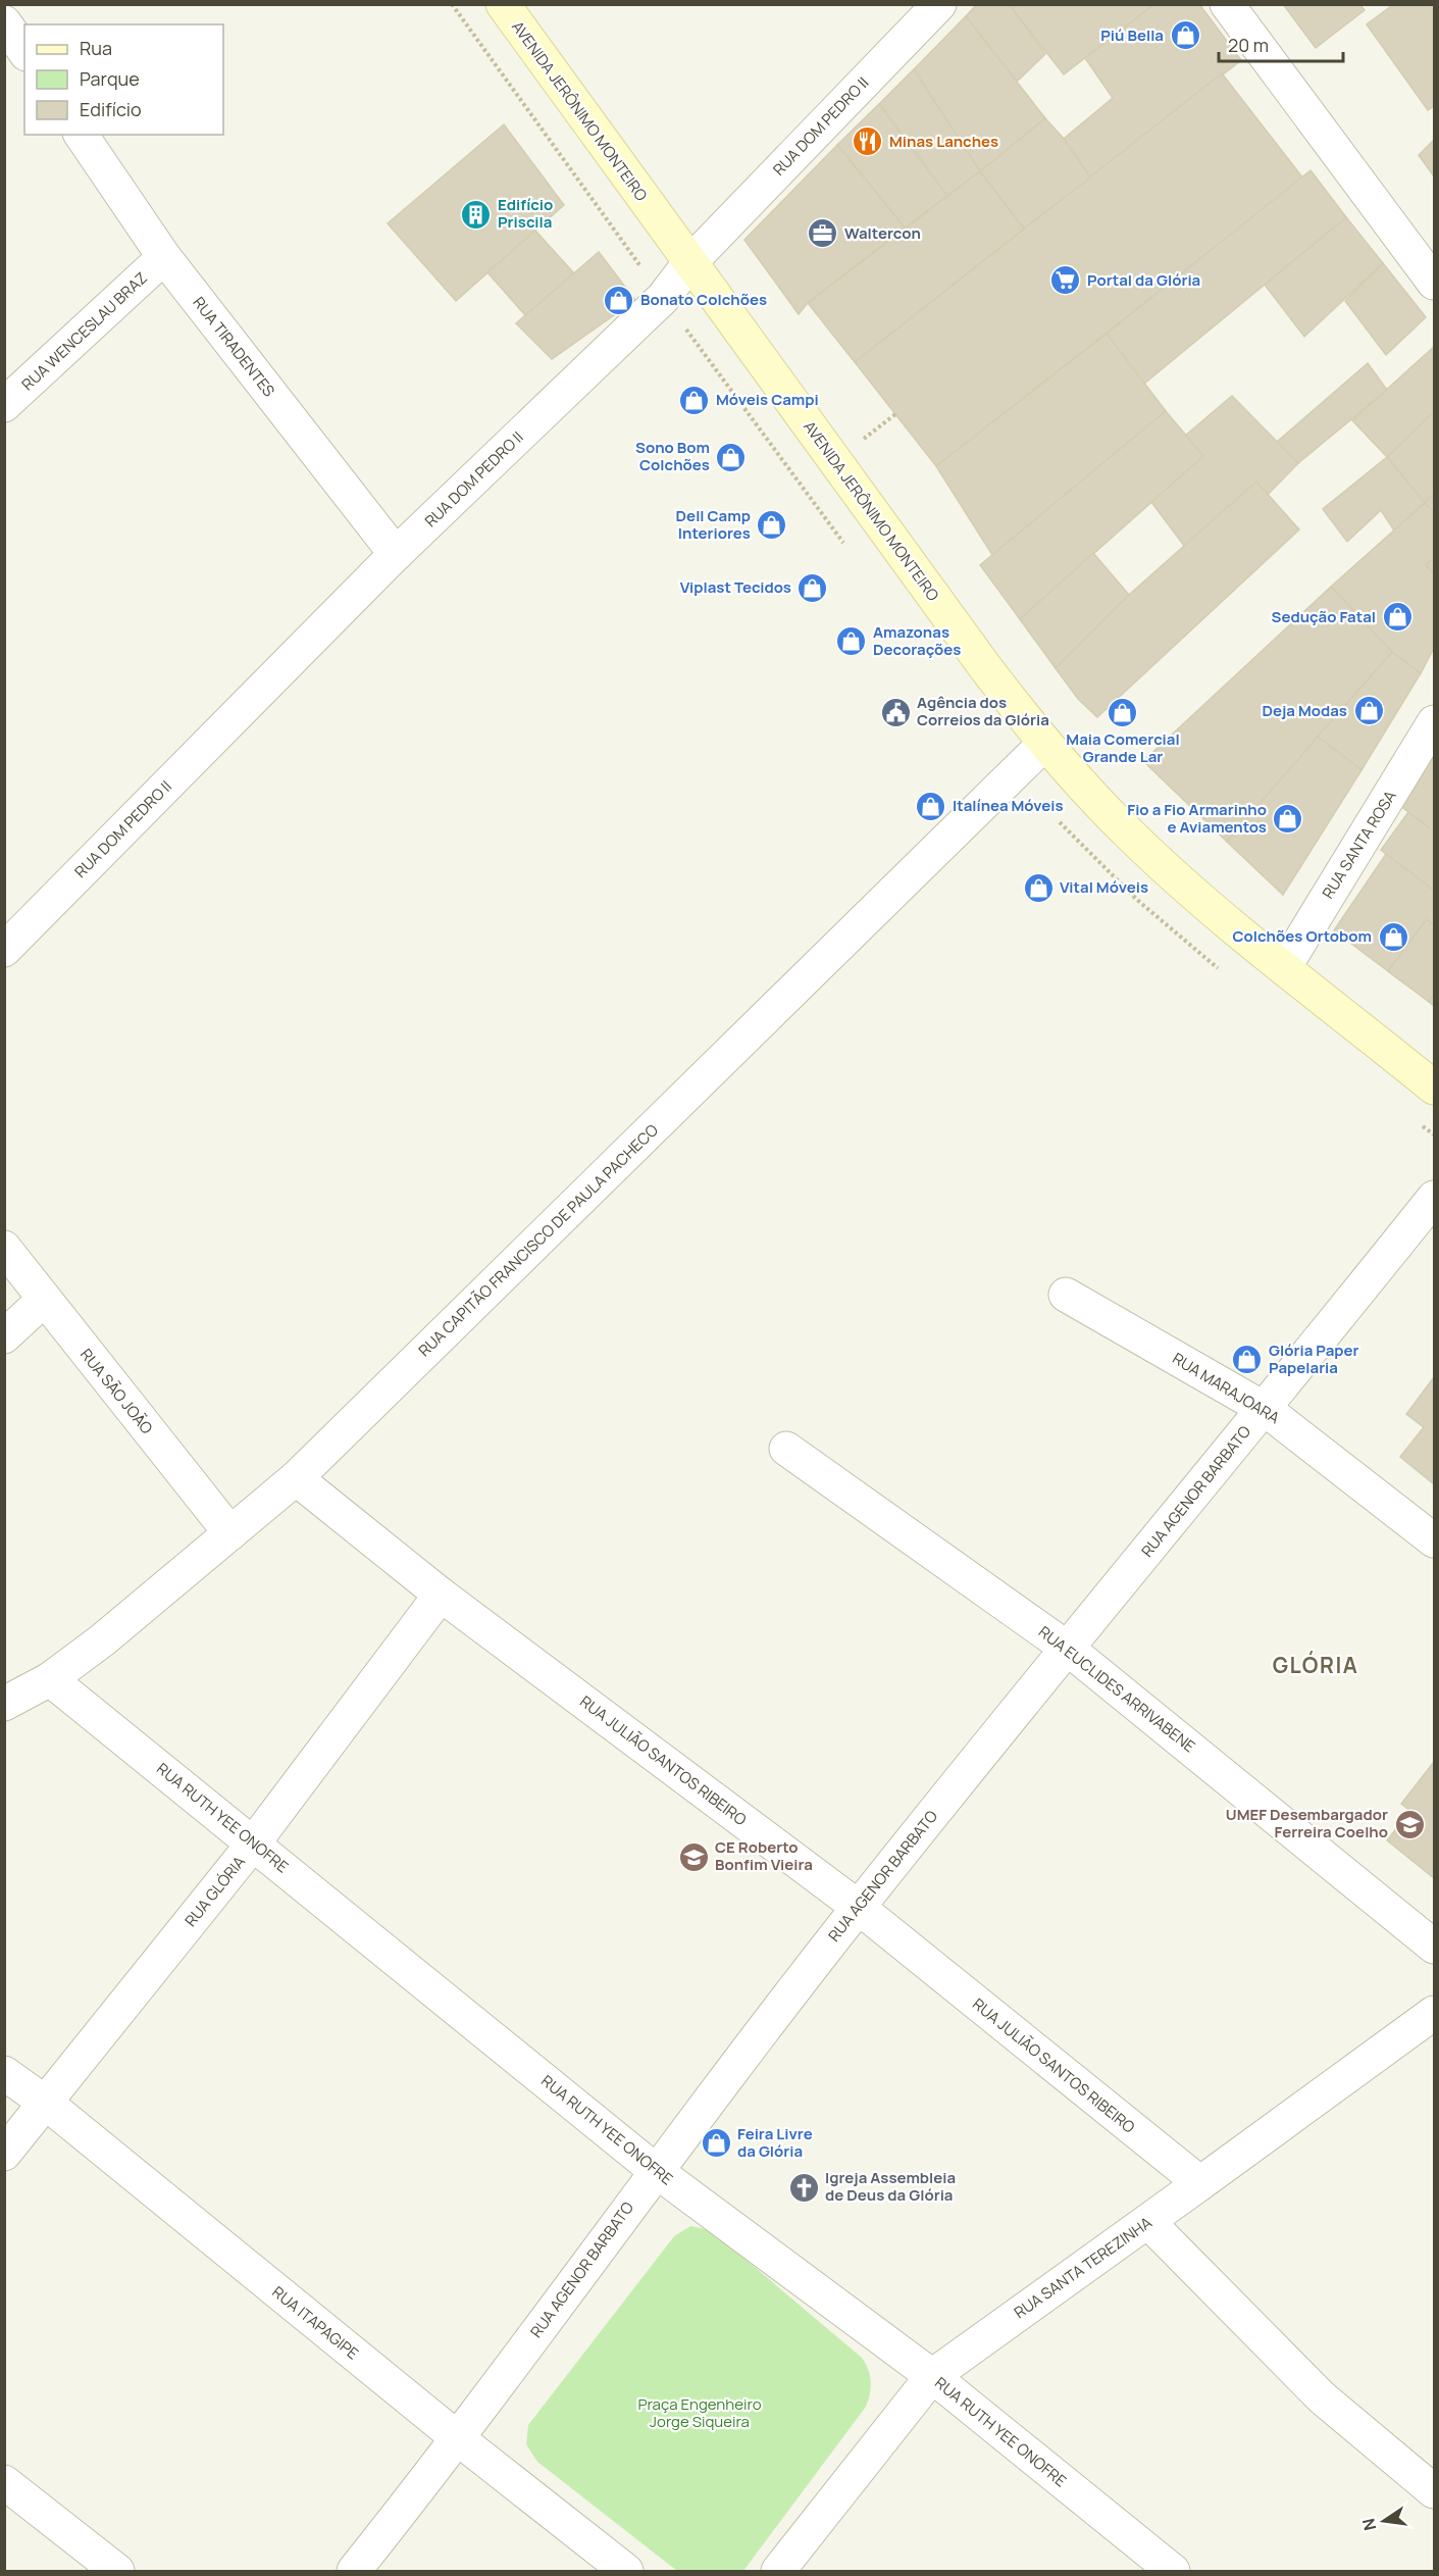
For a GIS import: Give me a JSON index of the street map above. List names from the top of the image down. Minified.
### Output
{"streets":{"main road":["AVENIDA JERÔNIMO MONTEIRO"],"street":["RUA DOM PEDRO II","RUA WENCESLAU BRAZ","RUA TIRADENTES","RUA SANTA ROSA","RUA CAPITÃO FRANCISCO DE PAULA PACHECO","RUA MARAJOARA","RUA SÃO JOÃO","RUA AGENOR BARBATO","RUA EUCLIDES ARRIVABENE","RUA JULIÃO SANTOS RIBEIRO","RUA RUTH YEE ONOFRE","RUA GLÓRIA","RUA SANTA TEREZINHA","RUA ITAPAGIPE"]},"crossings":[["AVENIDA JERÔNIMO MONTEIRO","RUA DOM PEDRO II"],["AVENIDA JERÔNIMO MONTEIRO","RUA SANTA ROSA"],["AVENIDA JERÔNIMO MONTEIRO","RUA CAPITÃO FRANCISCO DE PAULA PACHECO"],["RUA DOM PEDRO II","RUA TIRADENTES"],["RUA WENCESLAU BRAZ","RUA TIRADENTES"],["RUA CAPITÃO FRANCISCO DE PAULA PACHECO","RUA SÃO JOÃO"],["RUA CAPITÃO FRANCISCO DE PAULA PACHECO","RUA JULIÃO SANTOS RIBEIRO"],["RUA CAPITÃO FRANCISCO DE PAULA PACHECO","RUA RUTH YEE ONOFRE"],["RUA MARAJOARA","RUA AGENOR BARBATO"],["RUA AGENOR BARBATO","RUA EUCLIDES ARRIVABENE"],["RUA AGENOR BARBATO","RUA JULIÃO SANTOS RIBEIRO"],["RUA AGENOR BARBATO","RUA RUTH YEE ONOFRE"],["RUA AGENOR BARBATO","RUA ITAPAGIPE"],["RUA JULIÃO SANTOS RIBEIRO","RUA GLÓRIA"],["RUA JULIÃO SANTOS RIBEIRO","RUA SANTA TEREZINHA"],["RUA RUTH YEE ONOFRE","RUA GLÓRIA"],["RUA RUTH YEE ONOFRE","RUA SANTA TEREZINHA"],["RUA GLÓRIA","RUA ITAPAGIPE"]],"districts":["GLÓRIA"],"parks":["Praça Engenheiro Jorge Siqueira"],"places":{"shop":["Piú Bella","Bonato Colchões","Móveis Campi","Sono Bom Colchões","Dell Camp Interiores","Viplast Tecidos","Sedução Fatal","Amazonas Decorações","Deja Modas","Maia Comercial Grande Lar","Italínea Móveis","Fio a Fio Armarinho e Aviamentos","Vital Móveis","Colchões Ortobom","Glória Paper Papelaria","Feira Livre da Glória"],"restaurant":["Minas Lanches"],"building":["Edifício Priscila"],"office":["Waltercon"],"supermarket":["Portal da Glória"],"public building":["Agência dos Correios da Glória"],"school or university":["UMEF Desembargador Ferreira Coelho","CE Roberto Bonfim Vieira"],"church":["Igreja Assembleia de Deus da Glória"]},"legend":["Rua","Parque","Edifício"],"scale_bar":"20 m","north":"left"}
